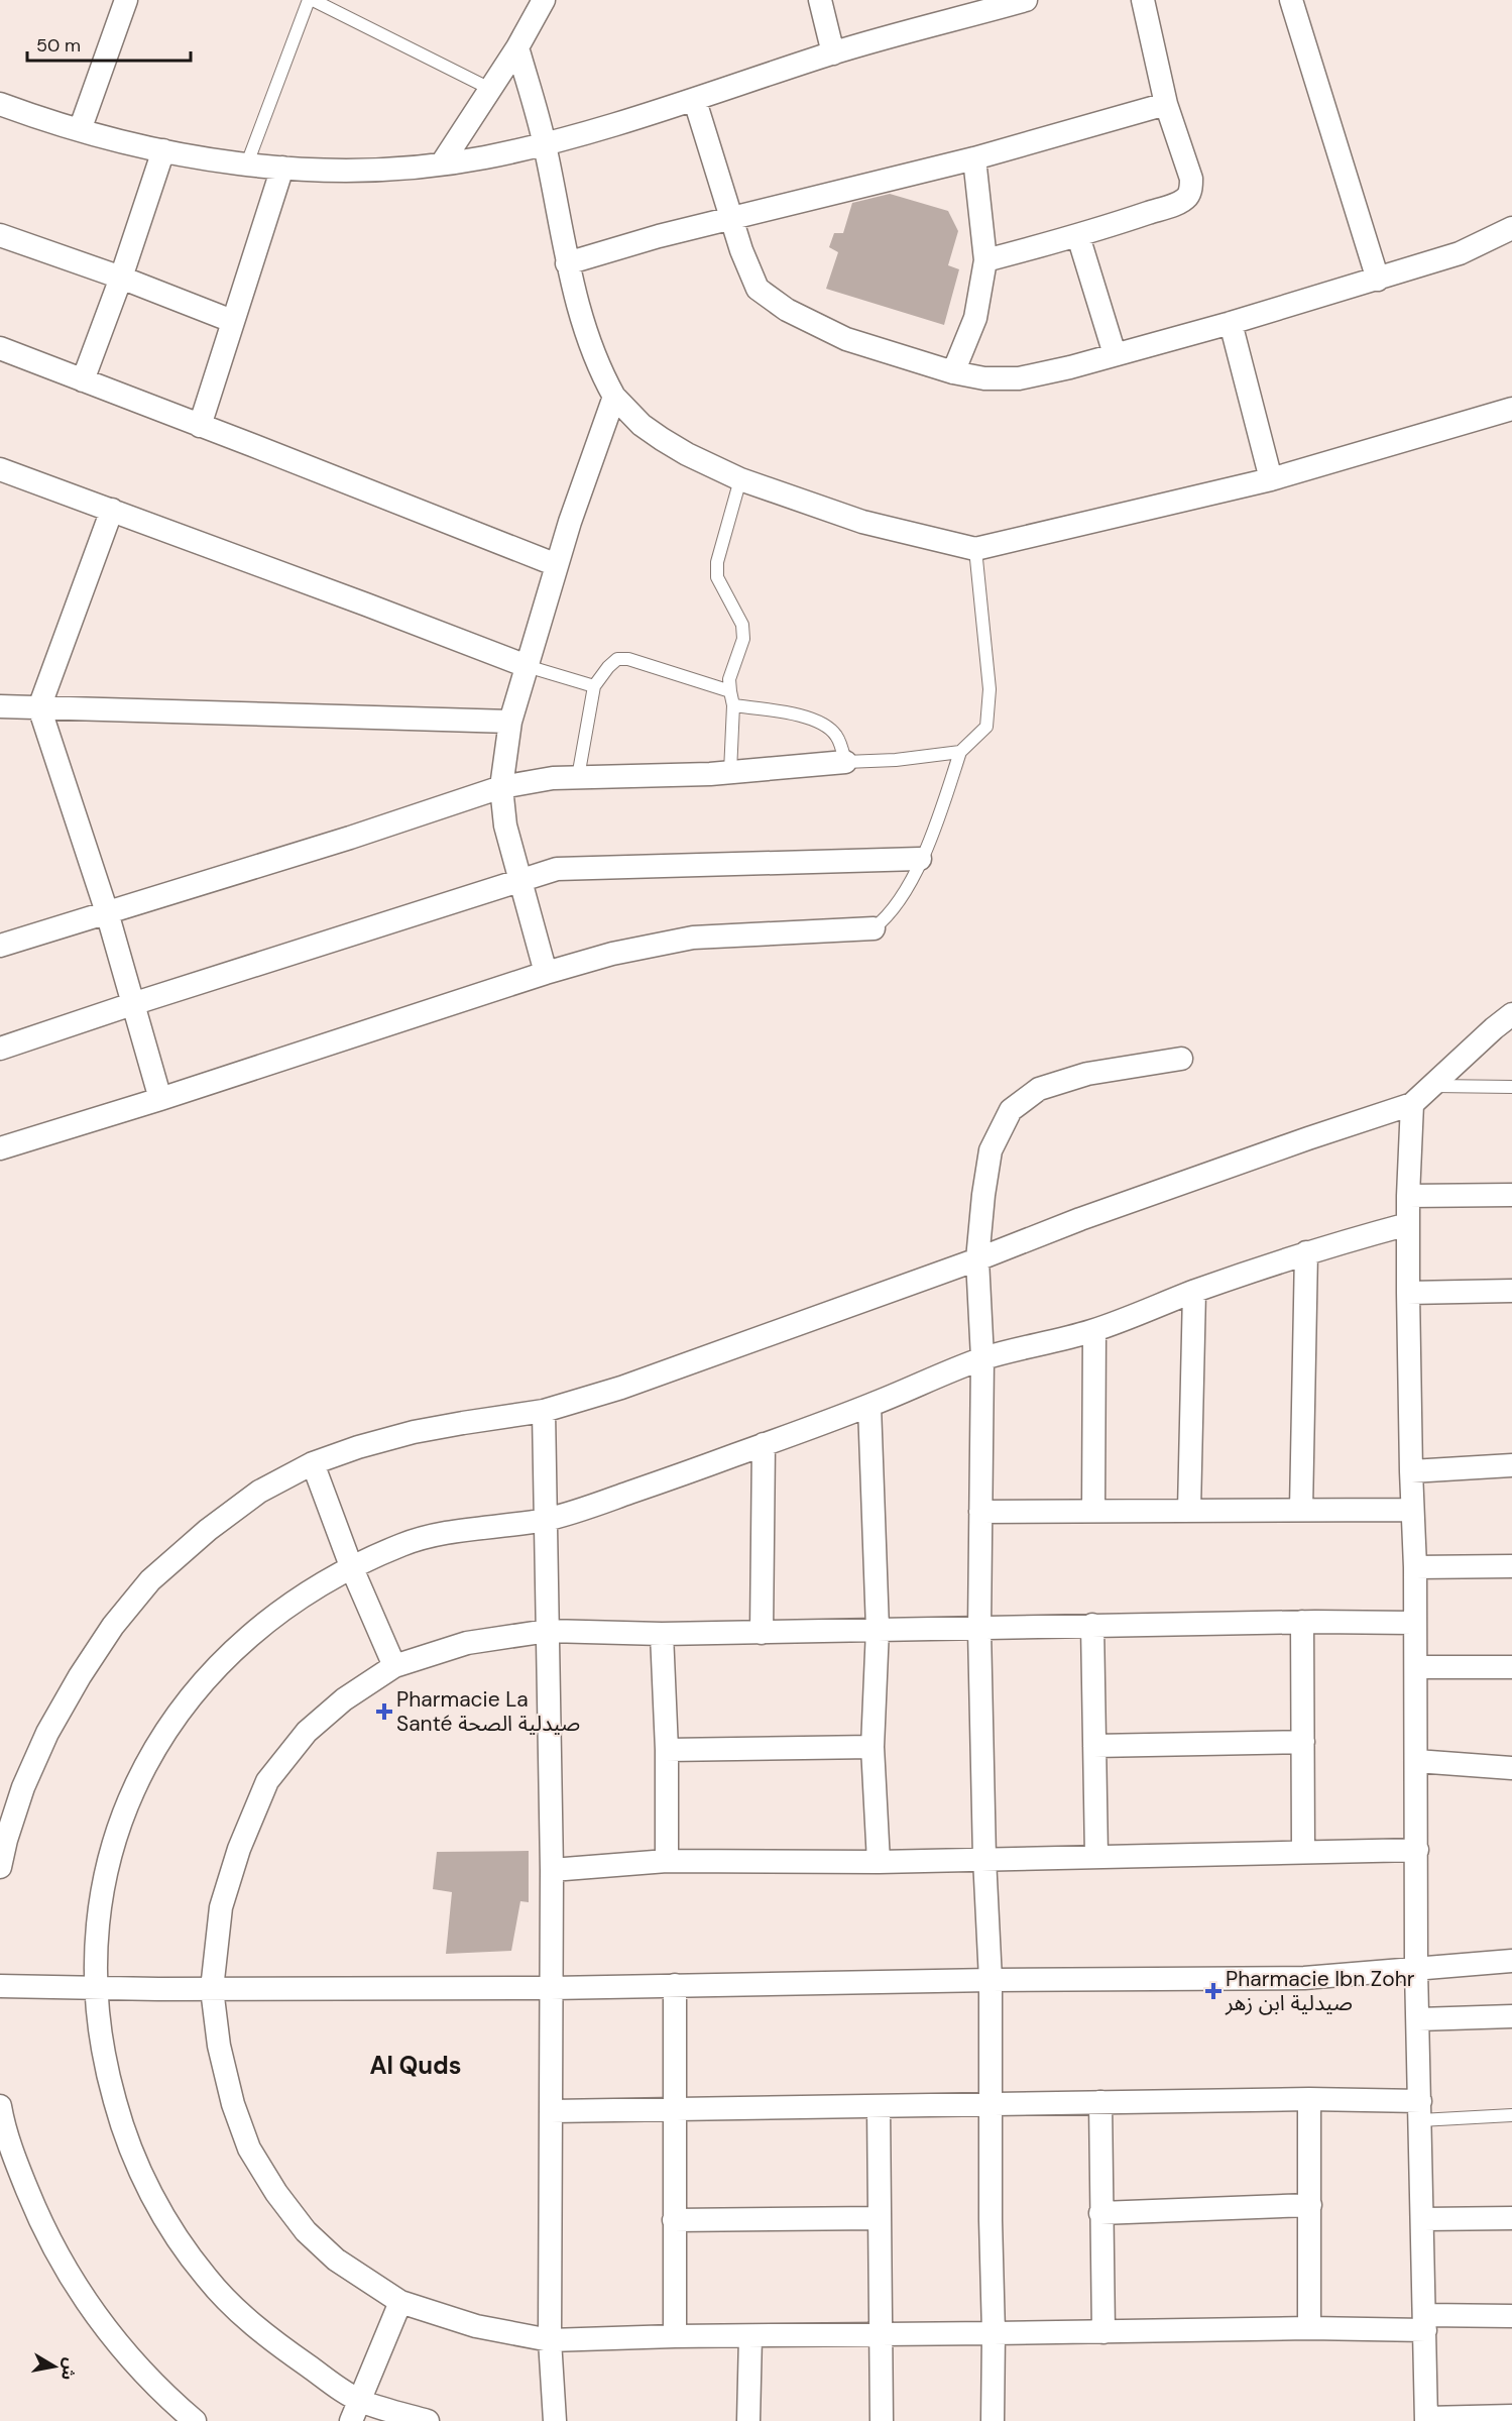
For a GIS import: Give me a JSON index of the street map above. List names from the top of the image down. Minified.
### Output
{"districts":["Al Quds"],"places":{"health":["Pharmacie La Santé صيدلية الصحة","Pharmacie Ibn Zohr صيدلية ابن زهر"]},"scale_bar":"50 m","north":"right"}
